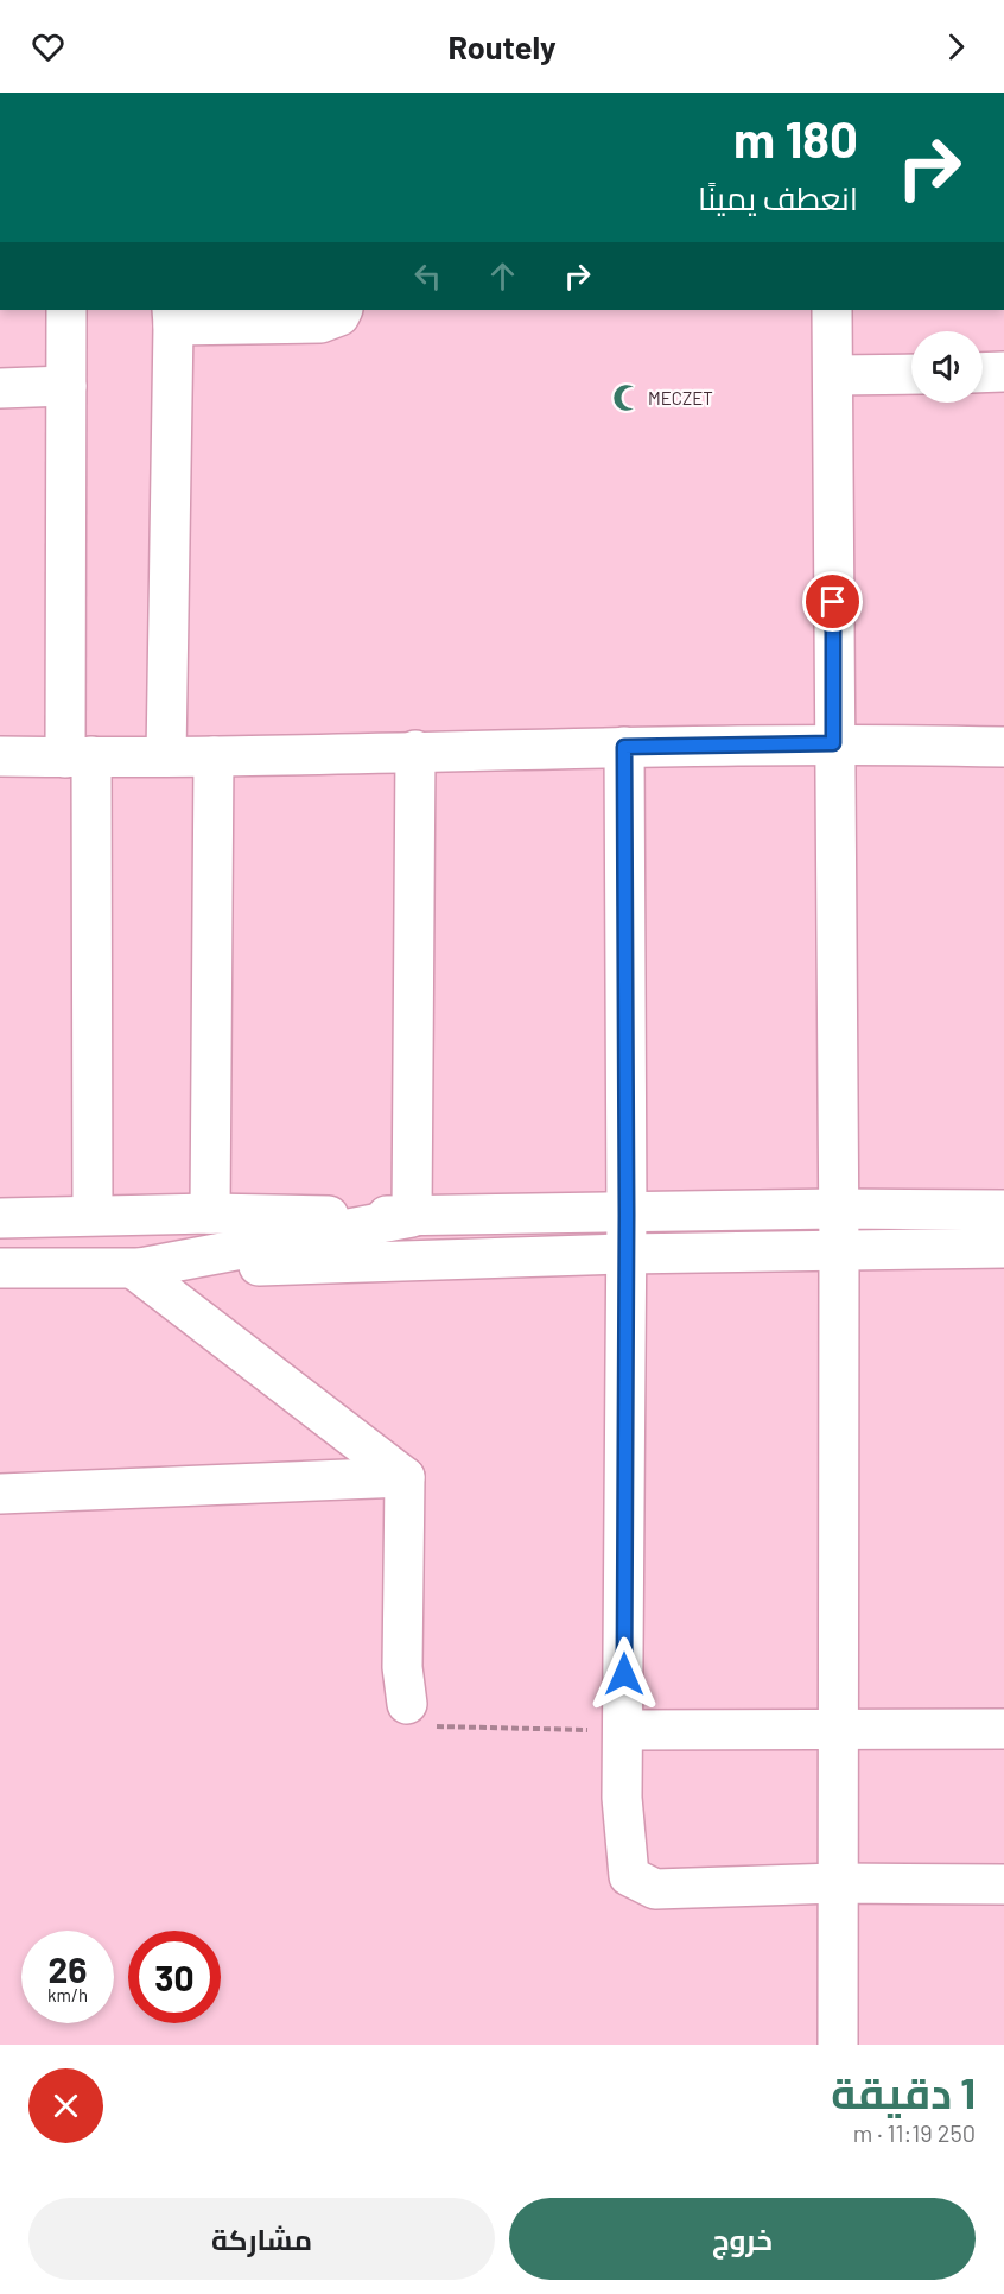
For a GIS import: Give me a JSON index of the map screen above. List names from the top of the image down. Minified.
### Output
{"places":{"mosque":["MECZET"]},"page":{"header":"Routely","turn":["180 m","انعطف يمينًا"],"speed":"26 km/h","limit":"30","heading":["1 دقيقة","250 m · 11:19"],"buttons":["خروج","مشاركة"]}}
